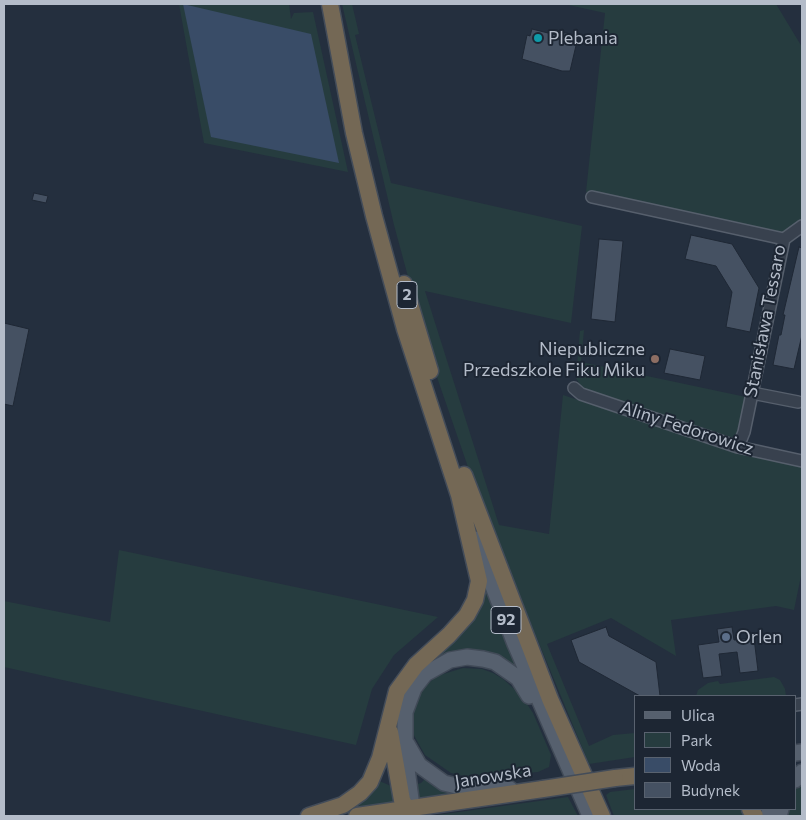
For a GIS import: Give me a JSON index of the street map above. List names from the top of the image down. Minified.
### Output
{"streets":{"highway":["2","Janowska"],"main road":["92"],"street":["Stanisława Tessaro","Aliny Fedorowicz"]},"crossings":[["2","92"],["Stanisława Tessaro","Aliny Fedorowicz"]],"places":["Plebania","Niepubliczne Przedszkole Fiku Miku","Orlen"],"legend":["Ulica","Park","Woda","Budynek"]}
